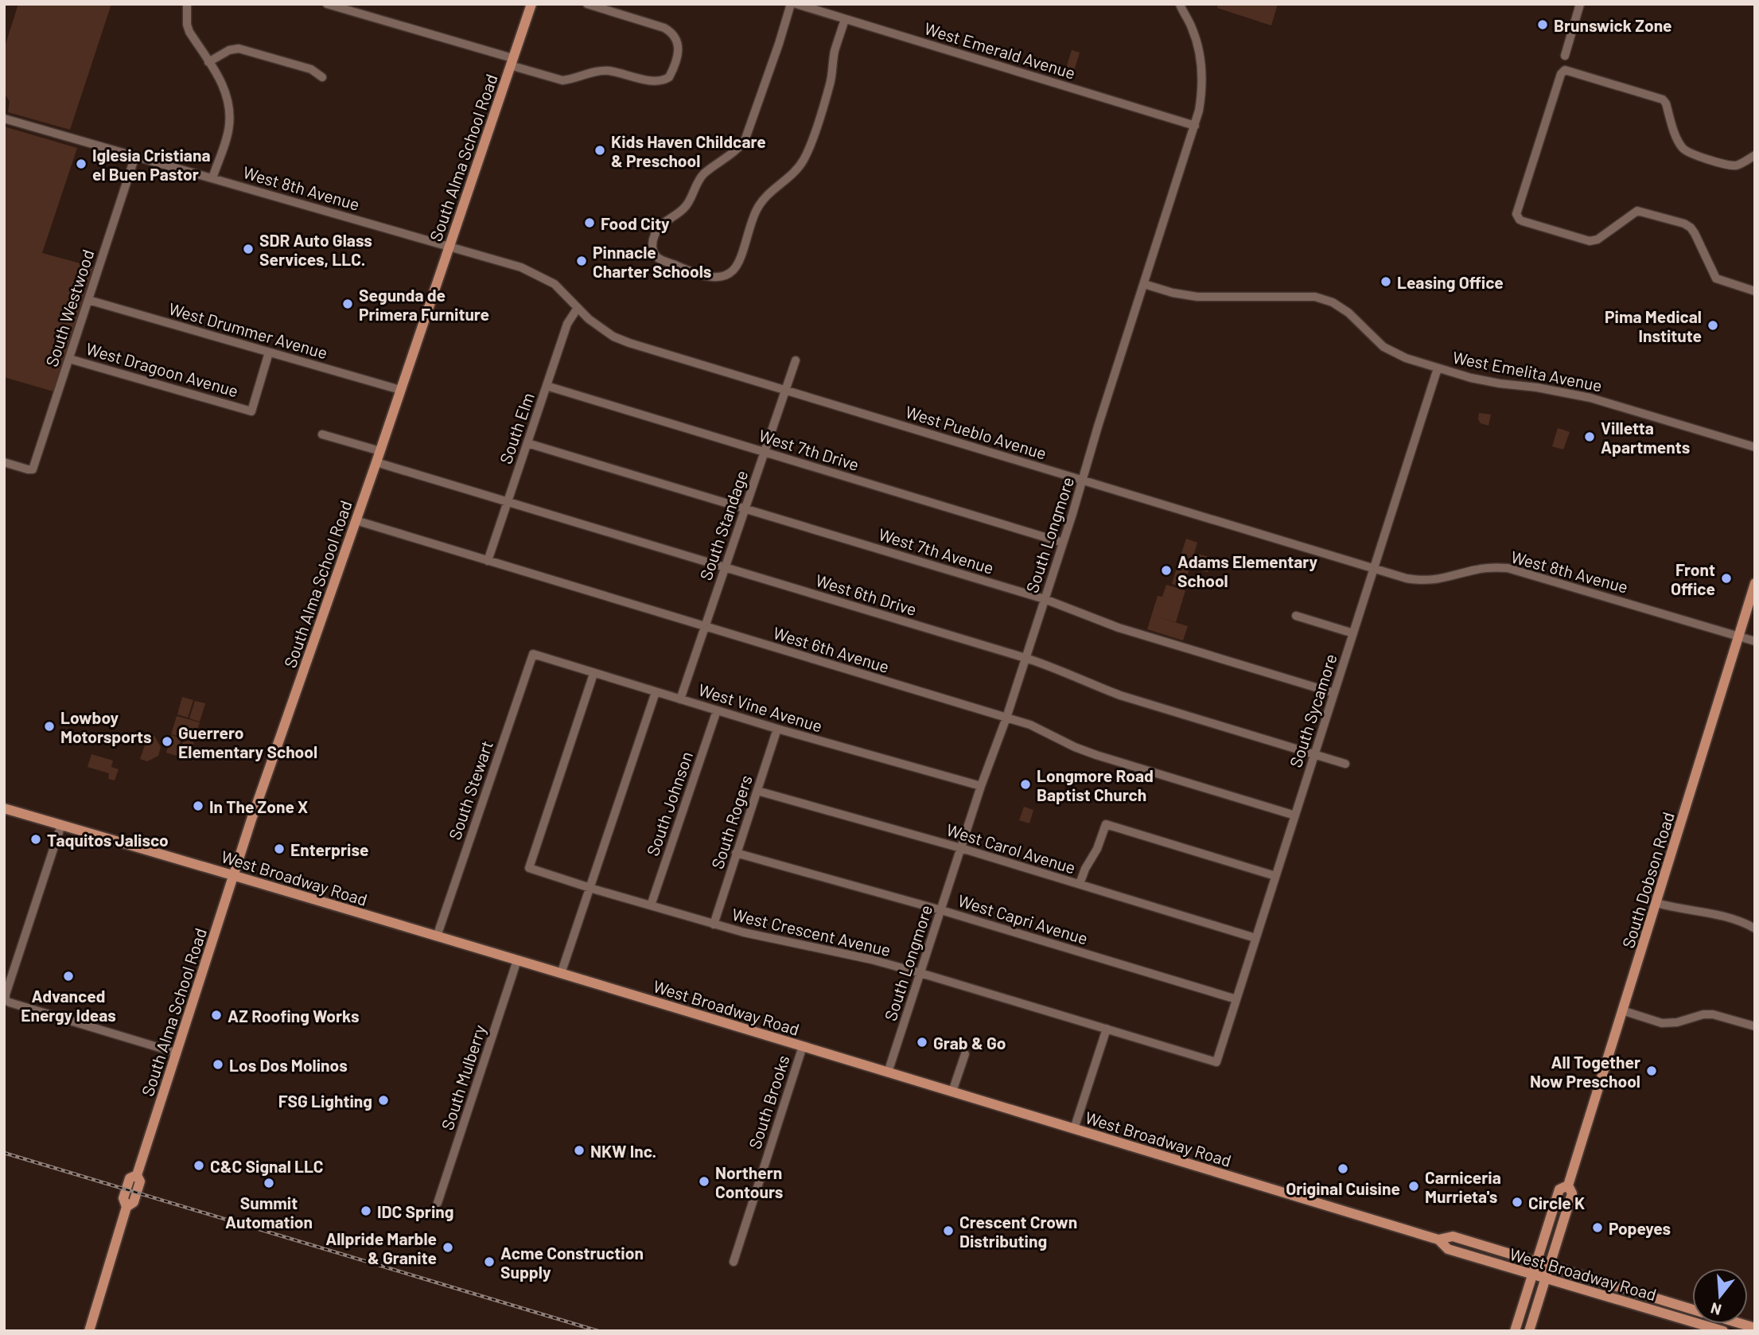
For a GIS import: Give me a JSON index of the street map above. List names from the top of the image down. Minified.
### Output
{"streets":{"main road":["South Alma School Road","West Broadway Road","South Dobson Road"],"street":["West Emerald Avenue","West 8th Avenue","South Westwood","West Drummer Avenue","West Dragoon Avenue","West Emelita Avenue","South Elm","West Pueblo Avenue","West 7th Drive","South Standage","South Longmore","West 7th Avenue","West 6th Drive","West 6th Avenue","West Vine Avenue","South Sycamore","South Stewart","South Johnson","South Rogers","West Carol Avenue","West Capri Avenue","West Crescent Avenue","South Mulberry","South Brooks"]},"crossings":[["West Emerald Avenue","South Longmore"],["South Alma School Road","West 8th Avenue"],["South Alma School Road","West Drummer Avenue"],["South Alma School Road","West 6th Drive"],["South Alma School Road","West 6th Avenue"],["South Alma School Road","West Broadway Road"],["West 8th Avenue","South Westwood"],["West 8th Avenue","South Elm"],["West 8th Avenue","West Pueblo Avenue"],["West 8th Avenue","South Sycamore"],["West 8th Avenue","South Dobson Road"],["South Westwood","West Drummer Avenue"],["South Westwood","West Dragoon Avenue"],["West Drummer Avenue","West Dragoon Avenue"],["West Emelita Avenue","South Longmore"],["West Emelita Avenue","South Sycamore"],["South Elm","West Pueblo Avenue"],["South Elm","West 7th Drive"],["South Elm","West 7th Avenue"],["South Elm","West 6th Drive"],["South Elm","West 6th Avenue"],["West Pueblo Avenue","South Standage"],["West Pueblo Avenue","South Longmore"],["West Pueblo Avenue","South Sycamore"],["West 7th Drive","South Standage"],["West 7th Drive","South Longmore"],["South Standage","West 7th Avenue"],["South Standage","West 6th Drive"],["South Standage","West 6th Avenue"],["South Standage","West Vine Avenue"],["South Longmore","West 7th Avenue"],["South Longmore","West 6th Drive"],["South Longmore","West 6th Avenue"],["South Longmore","West Vine Avenue"],["South Longmore","West Carol Avenue"],["South Longmore","West Broadway Road"],["South Longmore","West Capri Avenue"],["South Longmore","West Crescent Avenue"],["West 7th Avenue","South Sycamore"],["West 6th Drive","South Sycamore"],["West 6th Avenue","South Sycamore"],["West Vine Avenue","South Stewart"],["West Vine Avenue","South Johnson"],["West Vine Avenue","South Rogers"],["West Vine Avenue","West Crescent Avenue"],["South Sycamore","West Carol Avenue"],["South Sycamore","West Capri Avenue"],["South Sycamore","West Crescent Avenue"],["South Stewart","West Broadway Road"],["South Johnson","West Crescent Avenue"],["South Rogers","West Carol Avenue"],["South Rogers","West Capri Avenue"],["South Rogers","West Crescent Avenue"],["West Broadway Road","South Dobson Road"],["West Broadway Road","South Mulberry"],["West Broadway Road","South Brooks"]],"places":["Brunswick Zone","Kids Haven Childcare & Preschool","Iglesia Cristiana el Buen Pastor","Food City","SDR Auto Glass Services, LLC.","Pinnacle Charter Schools","Leasing Office","Segunda de Primera Furniture","Pima Medical Institute","Villetta Apartments","Adams Elementary School","Front Office","Lowboy Motorsports","Guerrero Elementary School","Longmore Road Baptist Church","In The Zone X","Taquitos Jalisco","Enterprise","Advanced Energy Ideas","AZ Roofing Works","Grab & Go","Los Dos Molinos","All Together Now Preschool","FSG Lighting","NKW Inc.","C&C Signal LLC","Original Cuisine","Northern Contours","Summit Automation","Carniceria Murrieta's","Circle K","IDC Spring","Popeyes","Crescent Crown Distributing","Allpride Marble & Granite","Acme Construction Supply"],"north":"bottom"}
